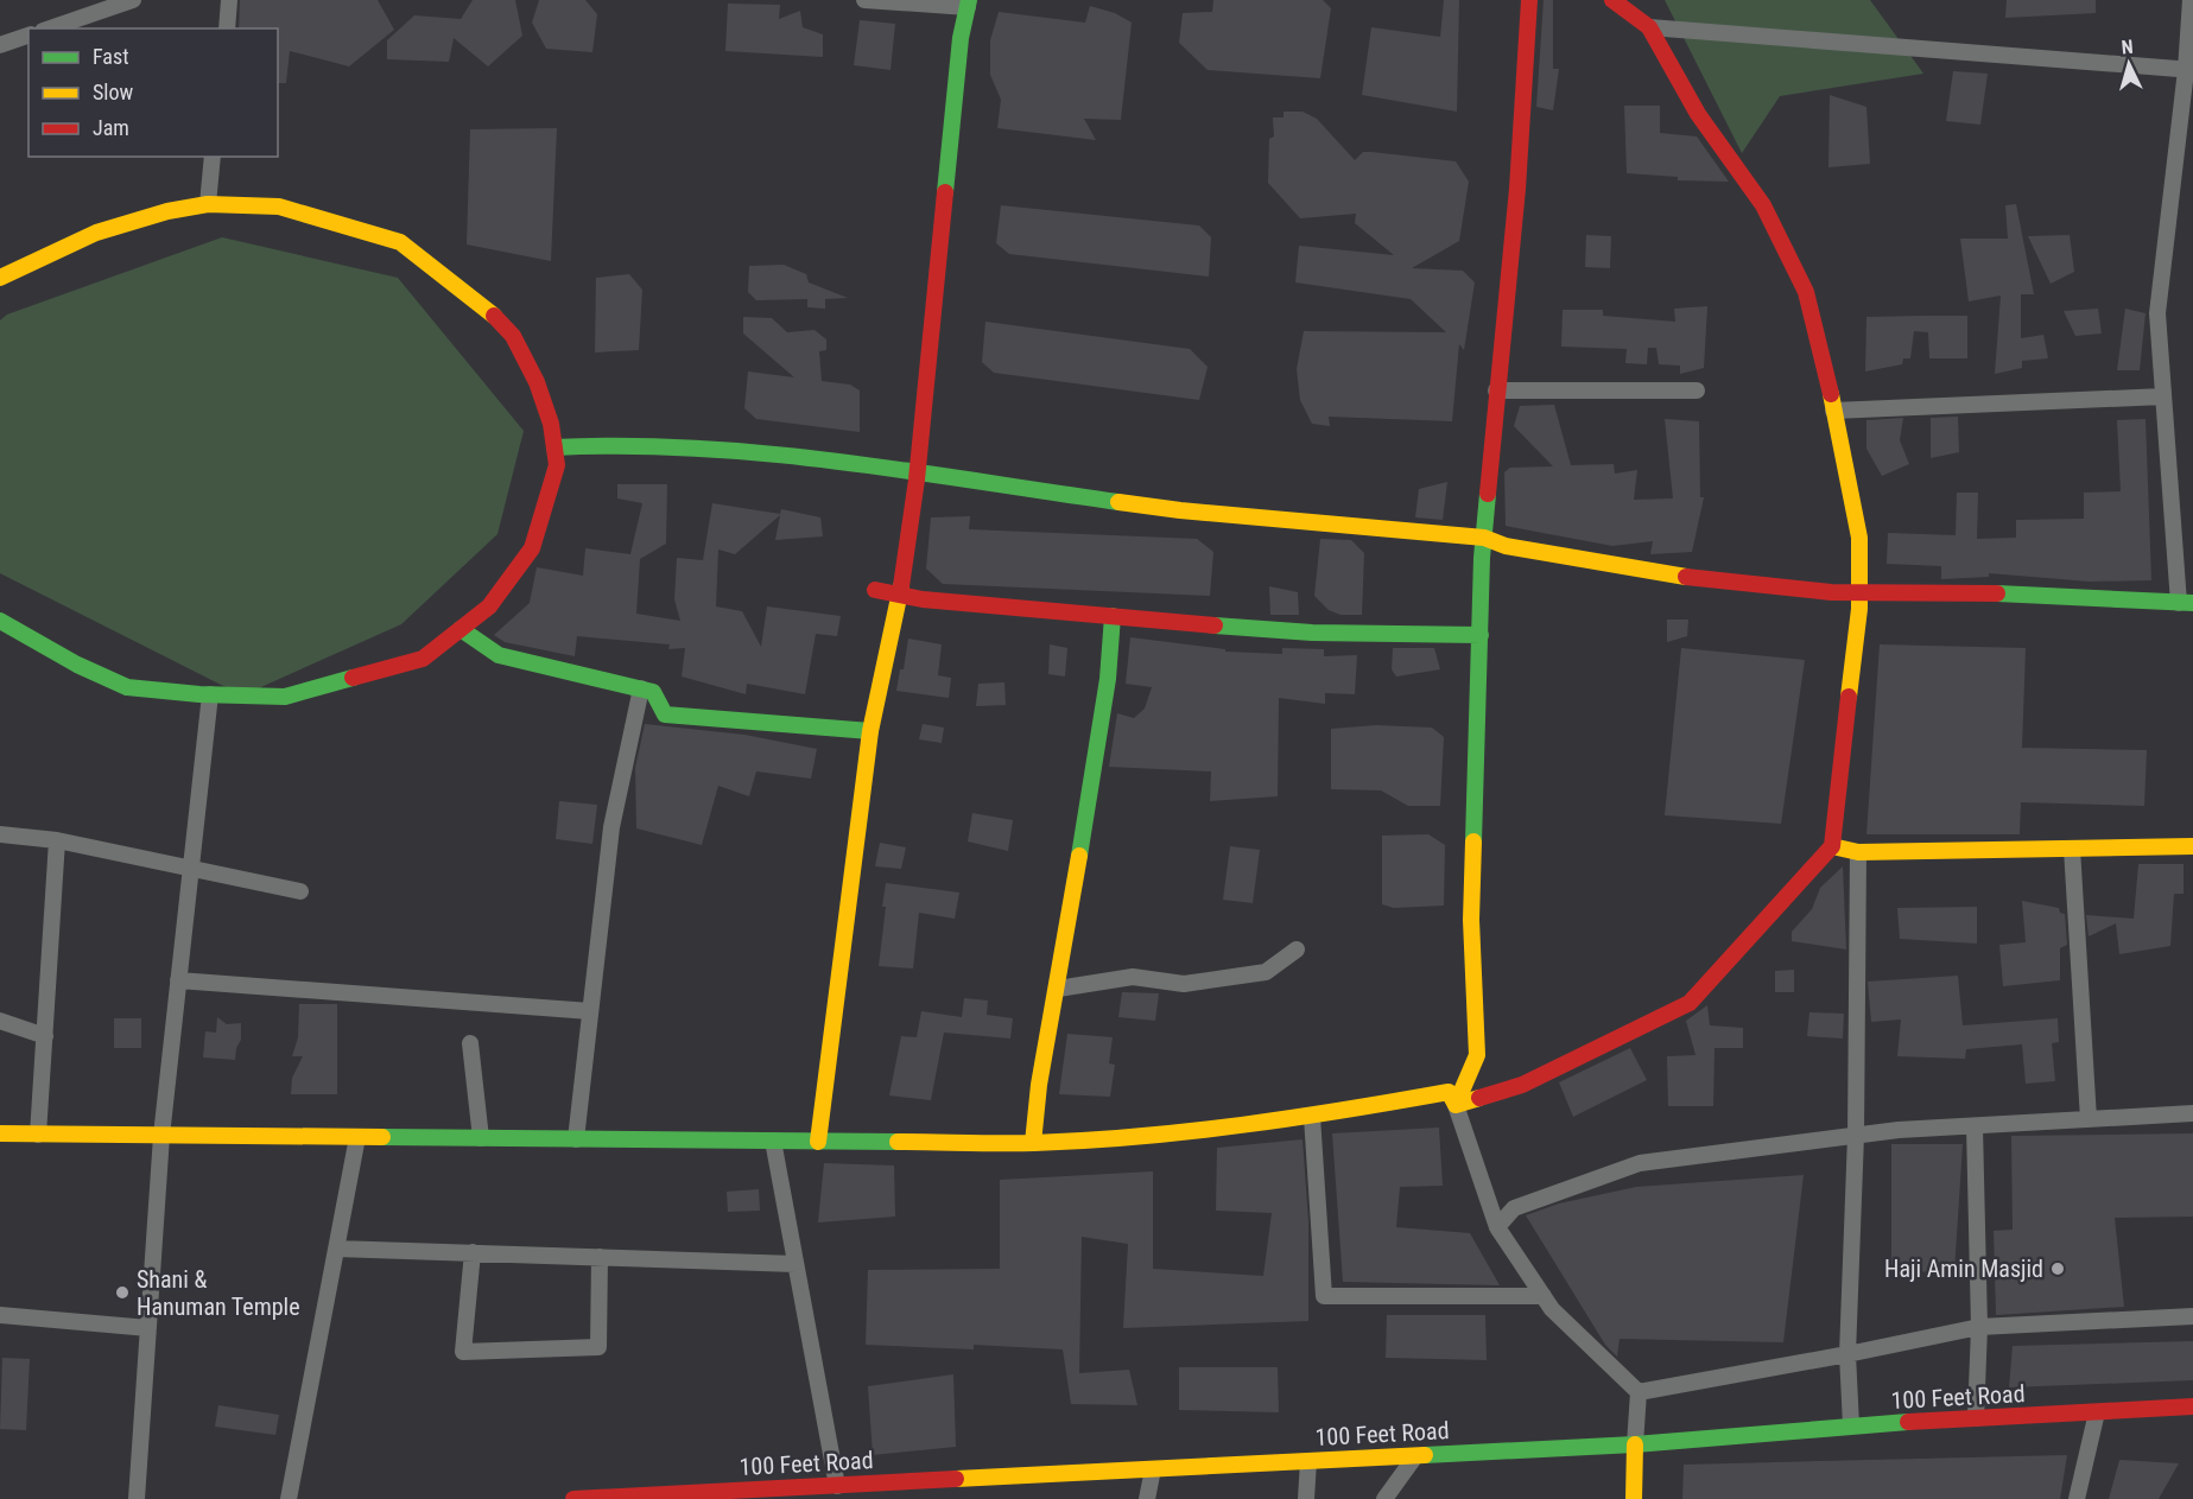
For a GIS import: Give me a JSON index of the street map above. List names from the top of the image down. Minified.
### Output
{"streets":{"street":["100 Feet Road"]},"places":["Haji Amin Masjid","Shani & Hanuman Temple"],"legend":["Fast","Slow","Jam"],"north":"top"}
